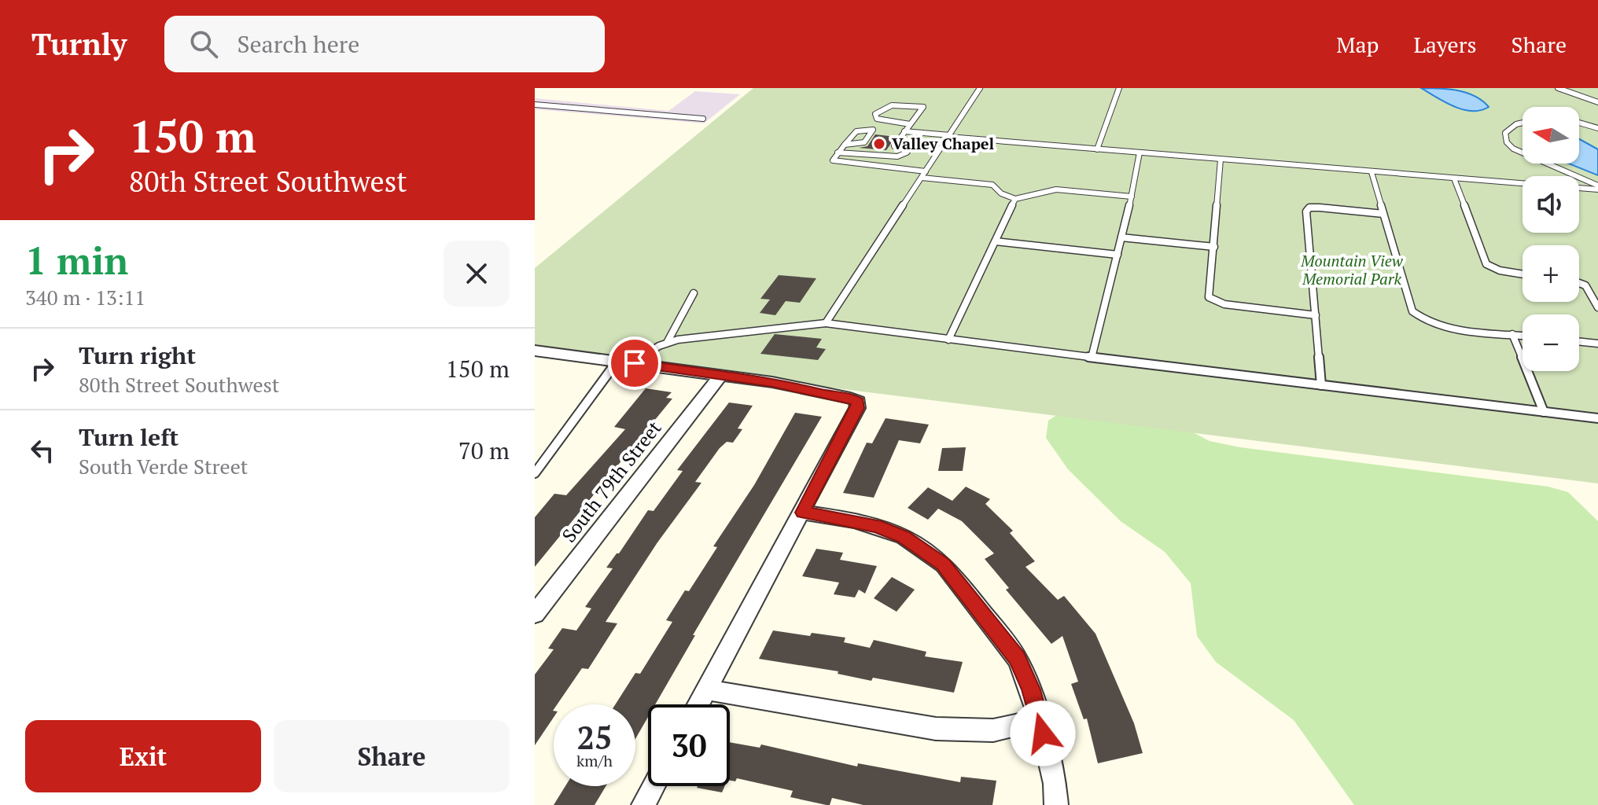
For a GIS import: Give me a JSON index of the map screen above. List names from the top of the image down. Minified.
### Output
{"streets":{"street":["South 79th Street"]},"parks":["Mountain View Memorial Park"],"places":["Valley Chapel"],"north":"left","page":{"header":"Turnly","search":"Search here","nav":["Map","Layers","Share"],"turn":["150 m","80th Street Southwest"],"map_buttons":["+","−"],"heading":["1 min","340 m · 13:11"],"list":[{"name":"Turn right","note":"80th Street Southwest","value":"150 m"},{"name":"Turn left","note":"South Verde Street","value":"70 m"}],"speed":"25 km/h","limit":"30","buttons":["Exit","Share"]}}
